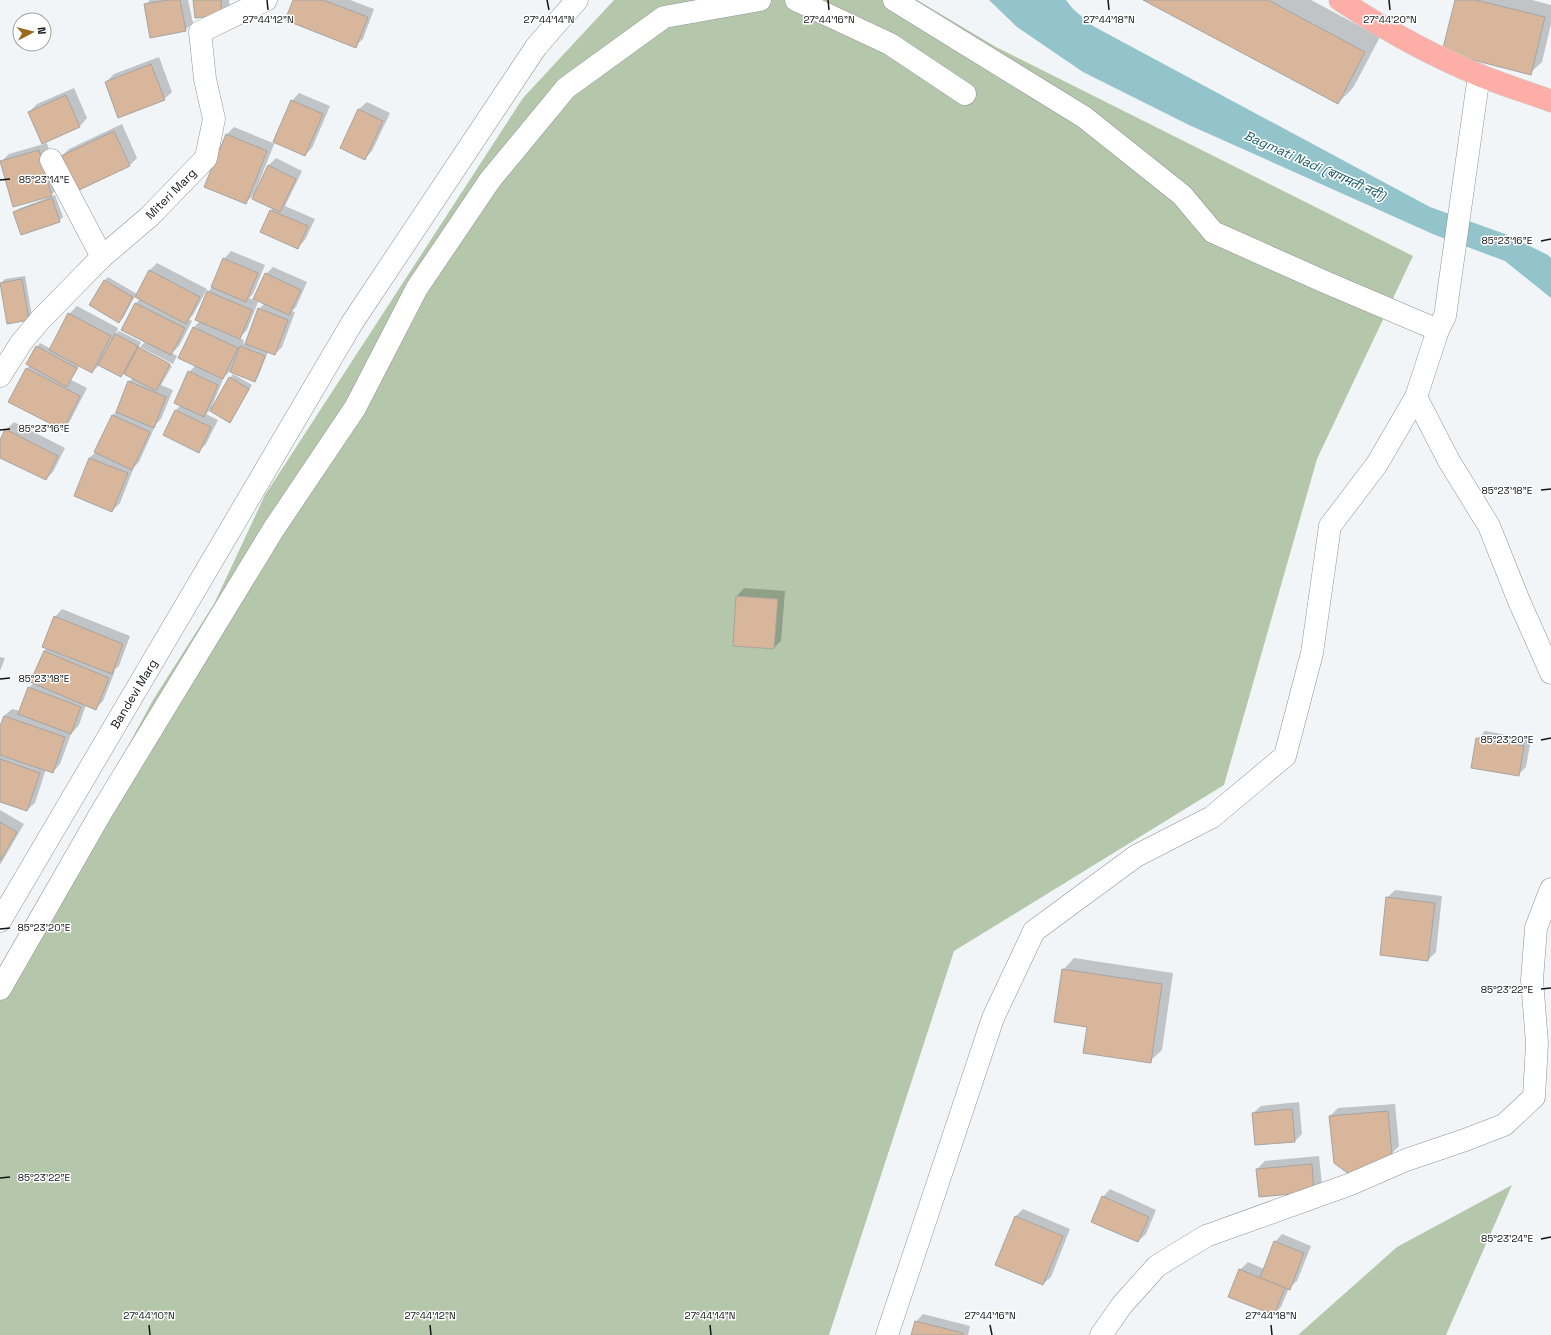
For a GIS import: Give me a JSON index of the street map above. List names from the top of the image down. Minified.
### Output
{"streets":{"street":["Miteri Marg","Bandevi Marg"]},"water":["Bagmati Nadi (बागमती नदी)"],"north":"right","coordinates":["27°44'12\"N","27°44'14\"N","27°44'16\"N","27°44'18\"N","27°44'20\"N","85°23'14\"E","85°23'16\"E","85°23'18\"E","85°23'20\"E","85°23'22\"E","85°23'24\"E","27°44'10\"N"]}
